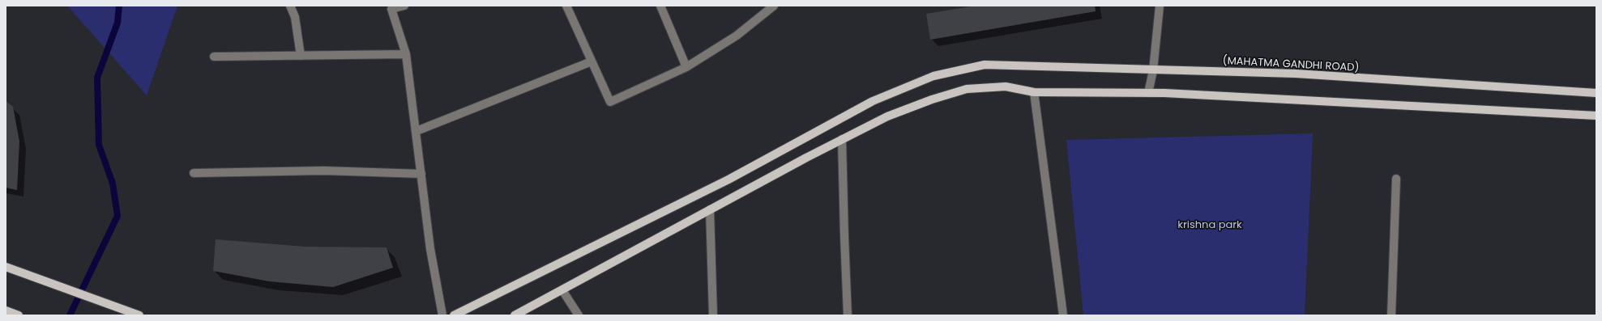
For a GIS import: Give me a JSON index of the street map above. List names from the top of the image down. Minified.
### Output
{"streets":{"main road":["(MAHATMA GANDHI ROAD)"]},"parks":["krishna park"]}
